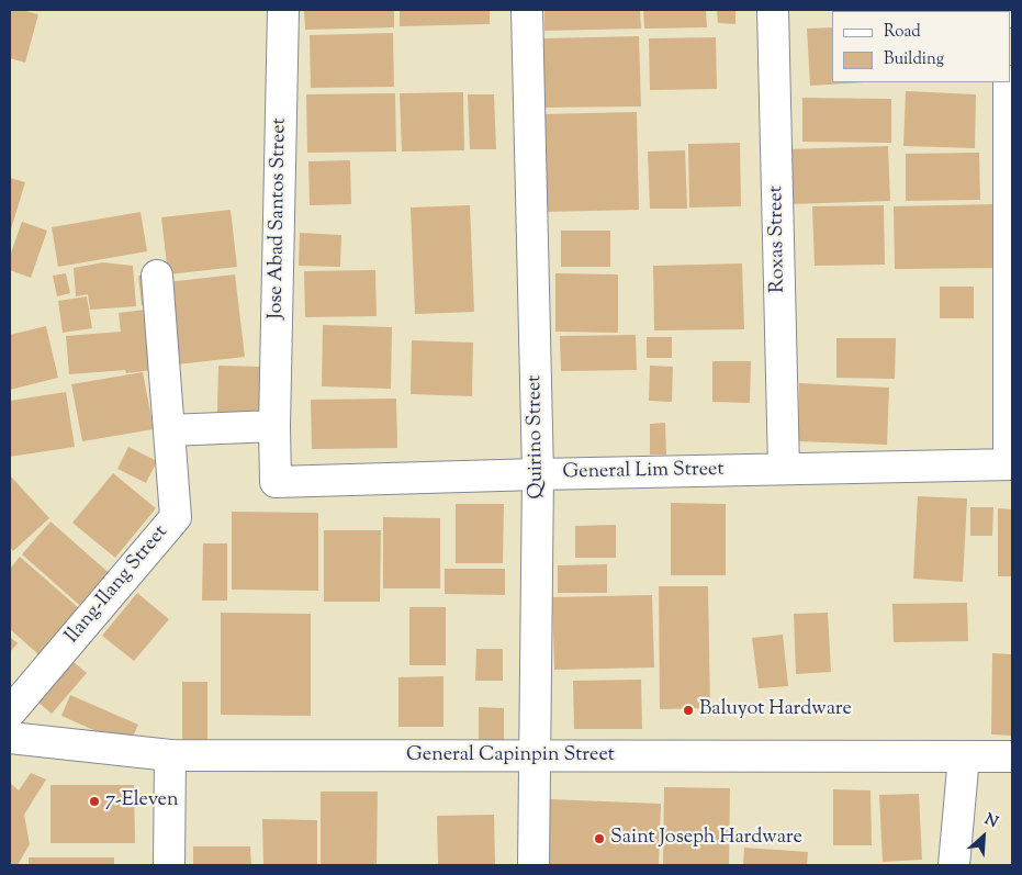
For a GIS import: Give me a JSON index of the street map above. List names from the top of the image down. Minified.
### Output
{"streets":{"street":["Jose Abad Santos Street","Roxas Street","Quirino Street","General Lim Street","Ilang-Ilang Street","General Capinpin Street"]},"crossings":[["Jose Abad Santos Street","General Lim Street"],["Roxas Street","General Lim Street"],["Quirino Street","General Lim Street"],["Quirino Street","General Capinpin Street"]],"places":["Baluyot Hardware","7-Eleven","Saint Joseph Hardware"],"legend":["Road","Building"],"north":"top right"}
